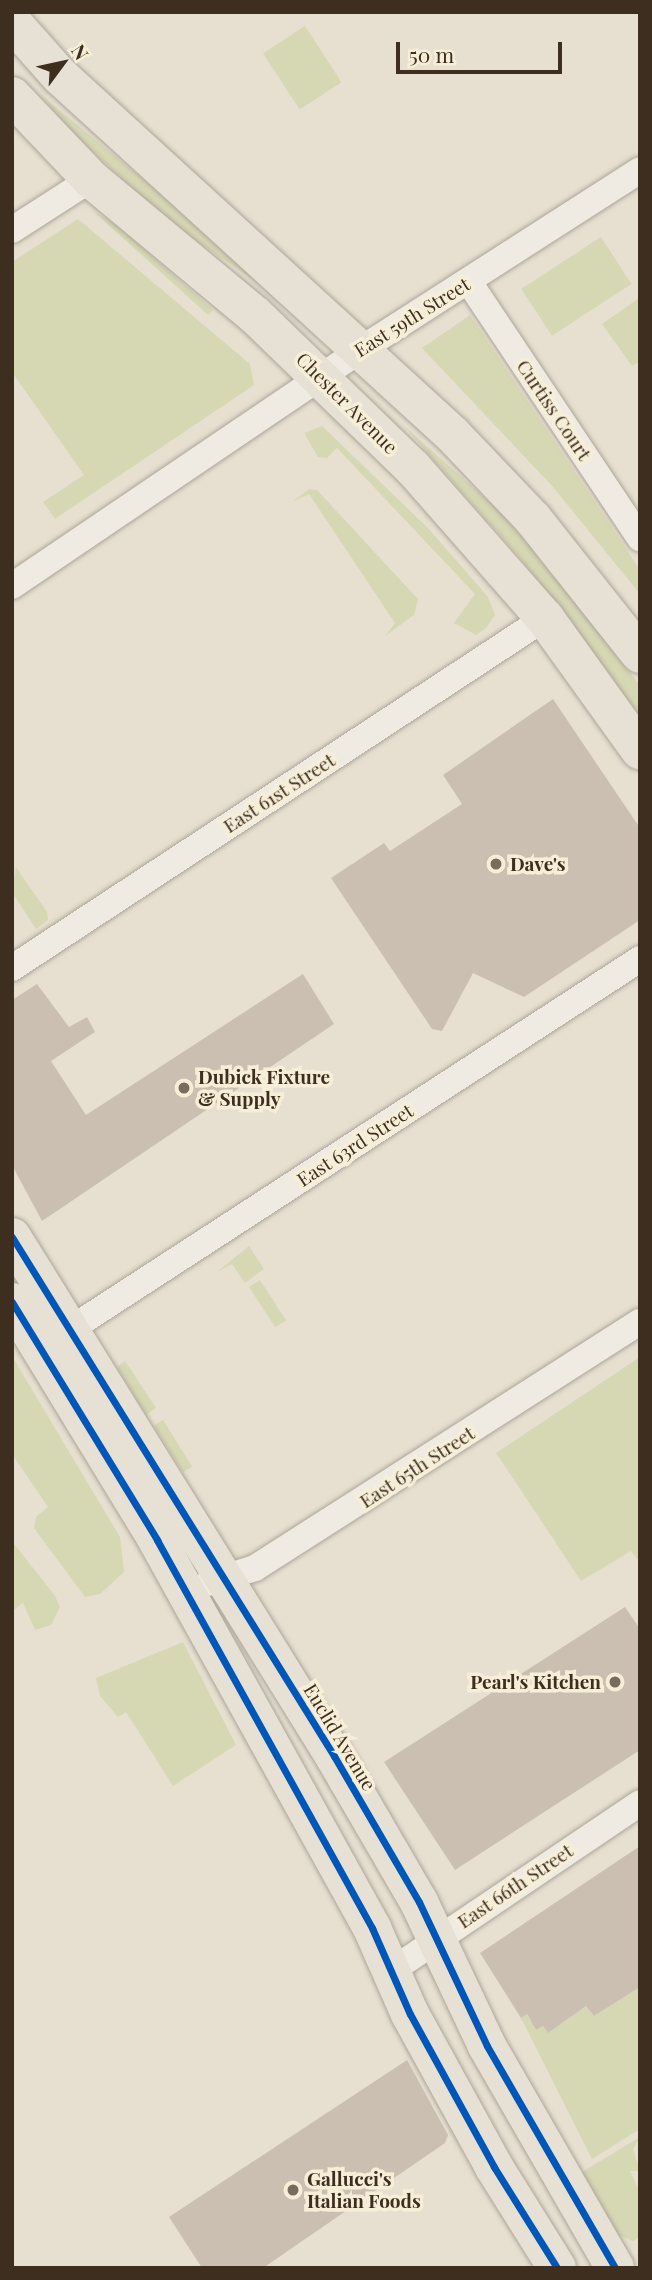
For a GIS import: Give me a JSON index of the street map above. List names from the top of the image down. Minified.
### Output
{"streets":{"main road":["Chester Avenue","Euclid Avenue"],"street":["East 59th Street","Curtiss Court","East 61st Street","East 63rd Street","East 65th Street","East 66th Street"]},"crossings":[["East 59th Street","Chester Avenue"],["East 59th Street","Curtiss Court"],["Chester Avenue","East 61st Street"],["East 63rd Street","Euclid Avenue"],["East 65th Street","Euclid Avenue"],["Euclid Avenue","East 66th Street"]],"places":["Dave's","Dubick Fixture & Supply","Pearl's Kitchen","Gallucci's Italian Foods"],"scale_bar":"50 m","north":"top right"}
